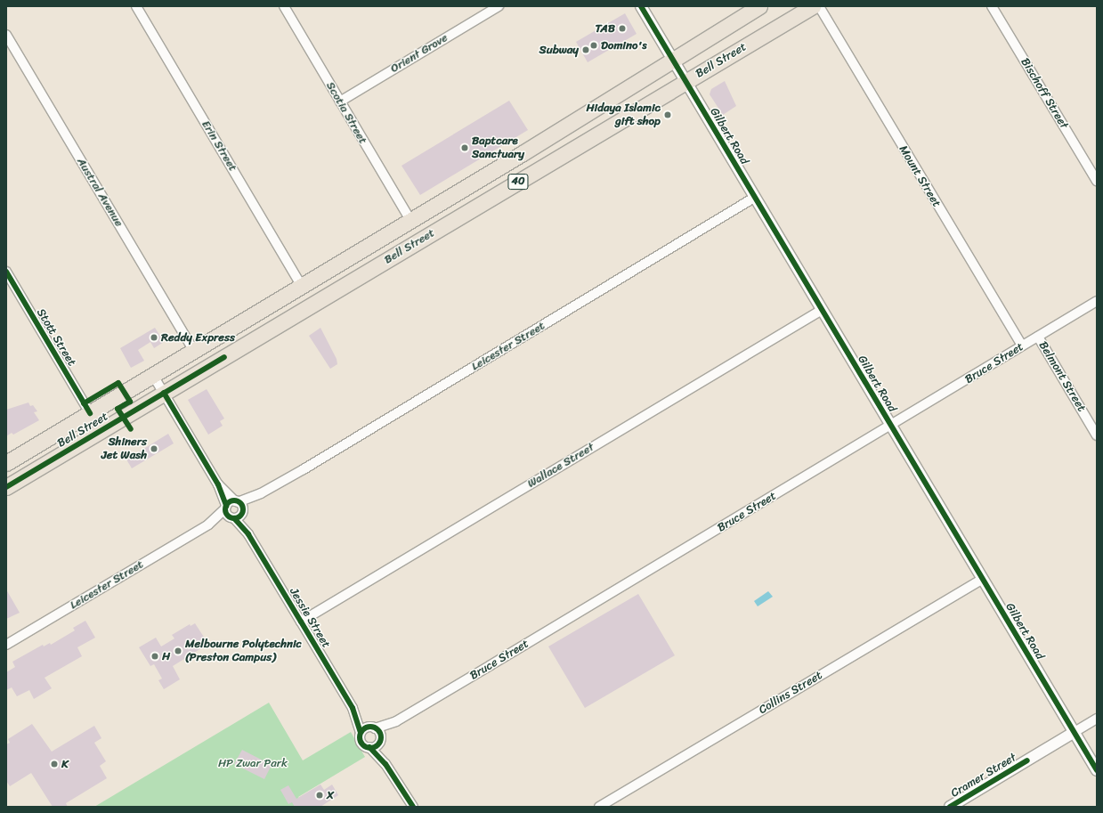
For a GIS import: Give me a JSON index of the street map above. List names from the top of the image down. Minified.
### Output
{"streets":{"highway":["Bell Street","40"],"street":["Orient Grove","Bischoff Street","Scotia Street","Gilbert Road","Erin Street","Mount Street","Austral Avenue","Stott Street","Leicester Street","Bruce Street","Belmont Street","Wallace Street","Jessie Street","Collins Street","Cramer Street"]},"crossings":[["Orient Grove","Scotia Street"],["Bell Street","Scotia Street"],["Bell Street","Gilbert Road"],["Bell Street","Erin Street"],["Bell Street","Austral Avenue"],["Bell Street","Stott Street"],["Bell Street","Jessie Street"],["Gilbert Road","Leicester Street"],["Gilbert Road","Bruce Street"],["Gilbert Road","Wallace Street"],["Gilbert Road","Collins Street"],["Gilbert Road","Cramer Street"],["Mount Street","Bruce Street"],["Leicester Street","Jessie Street"],["Bruce Street","Belmont Street"],["Bruce Street","Jessie Street"],["Wallace Street","Jessie Street"]],"parks":["HP Zwar Park"],"places":["TAB","Domino's","Subway","Hidaya Islamic gift shop","Baptcare Sanctuary","Reddy Express","Shiners Jet Wash","Melbourne Polytechnic (Preston Campus)","H","K","X"]}
